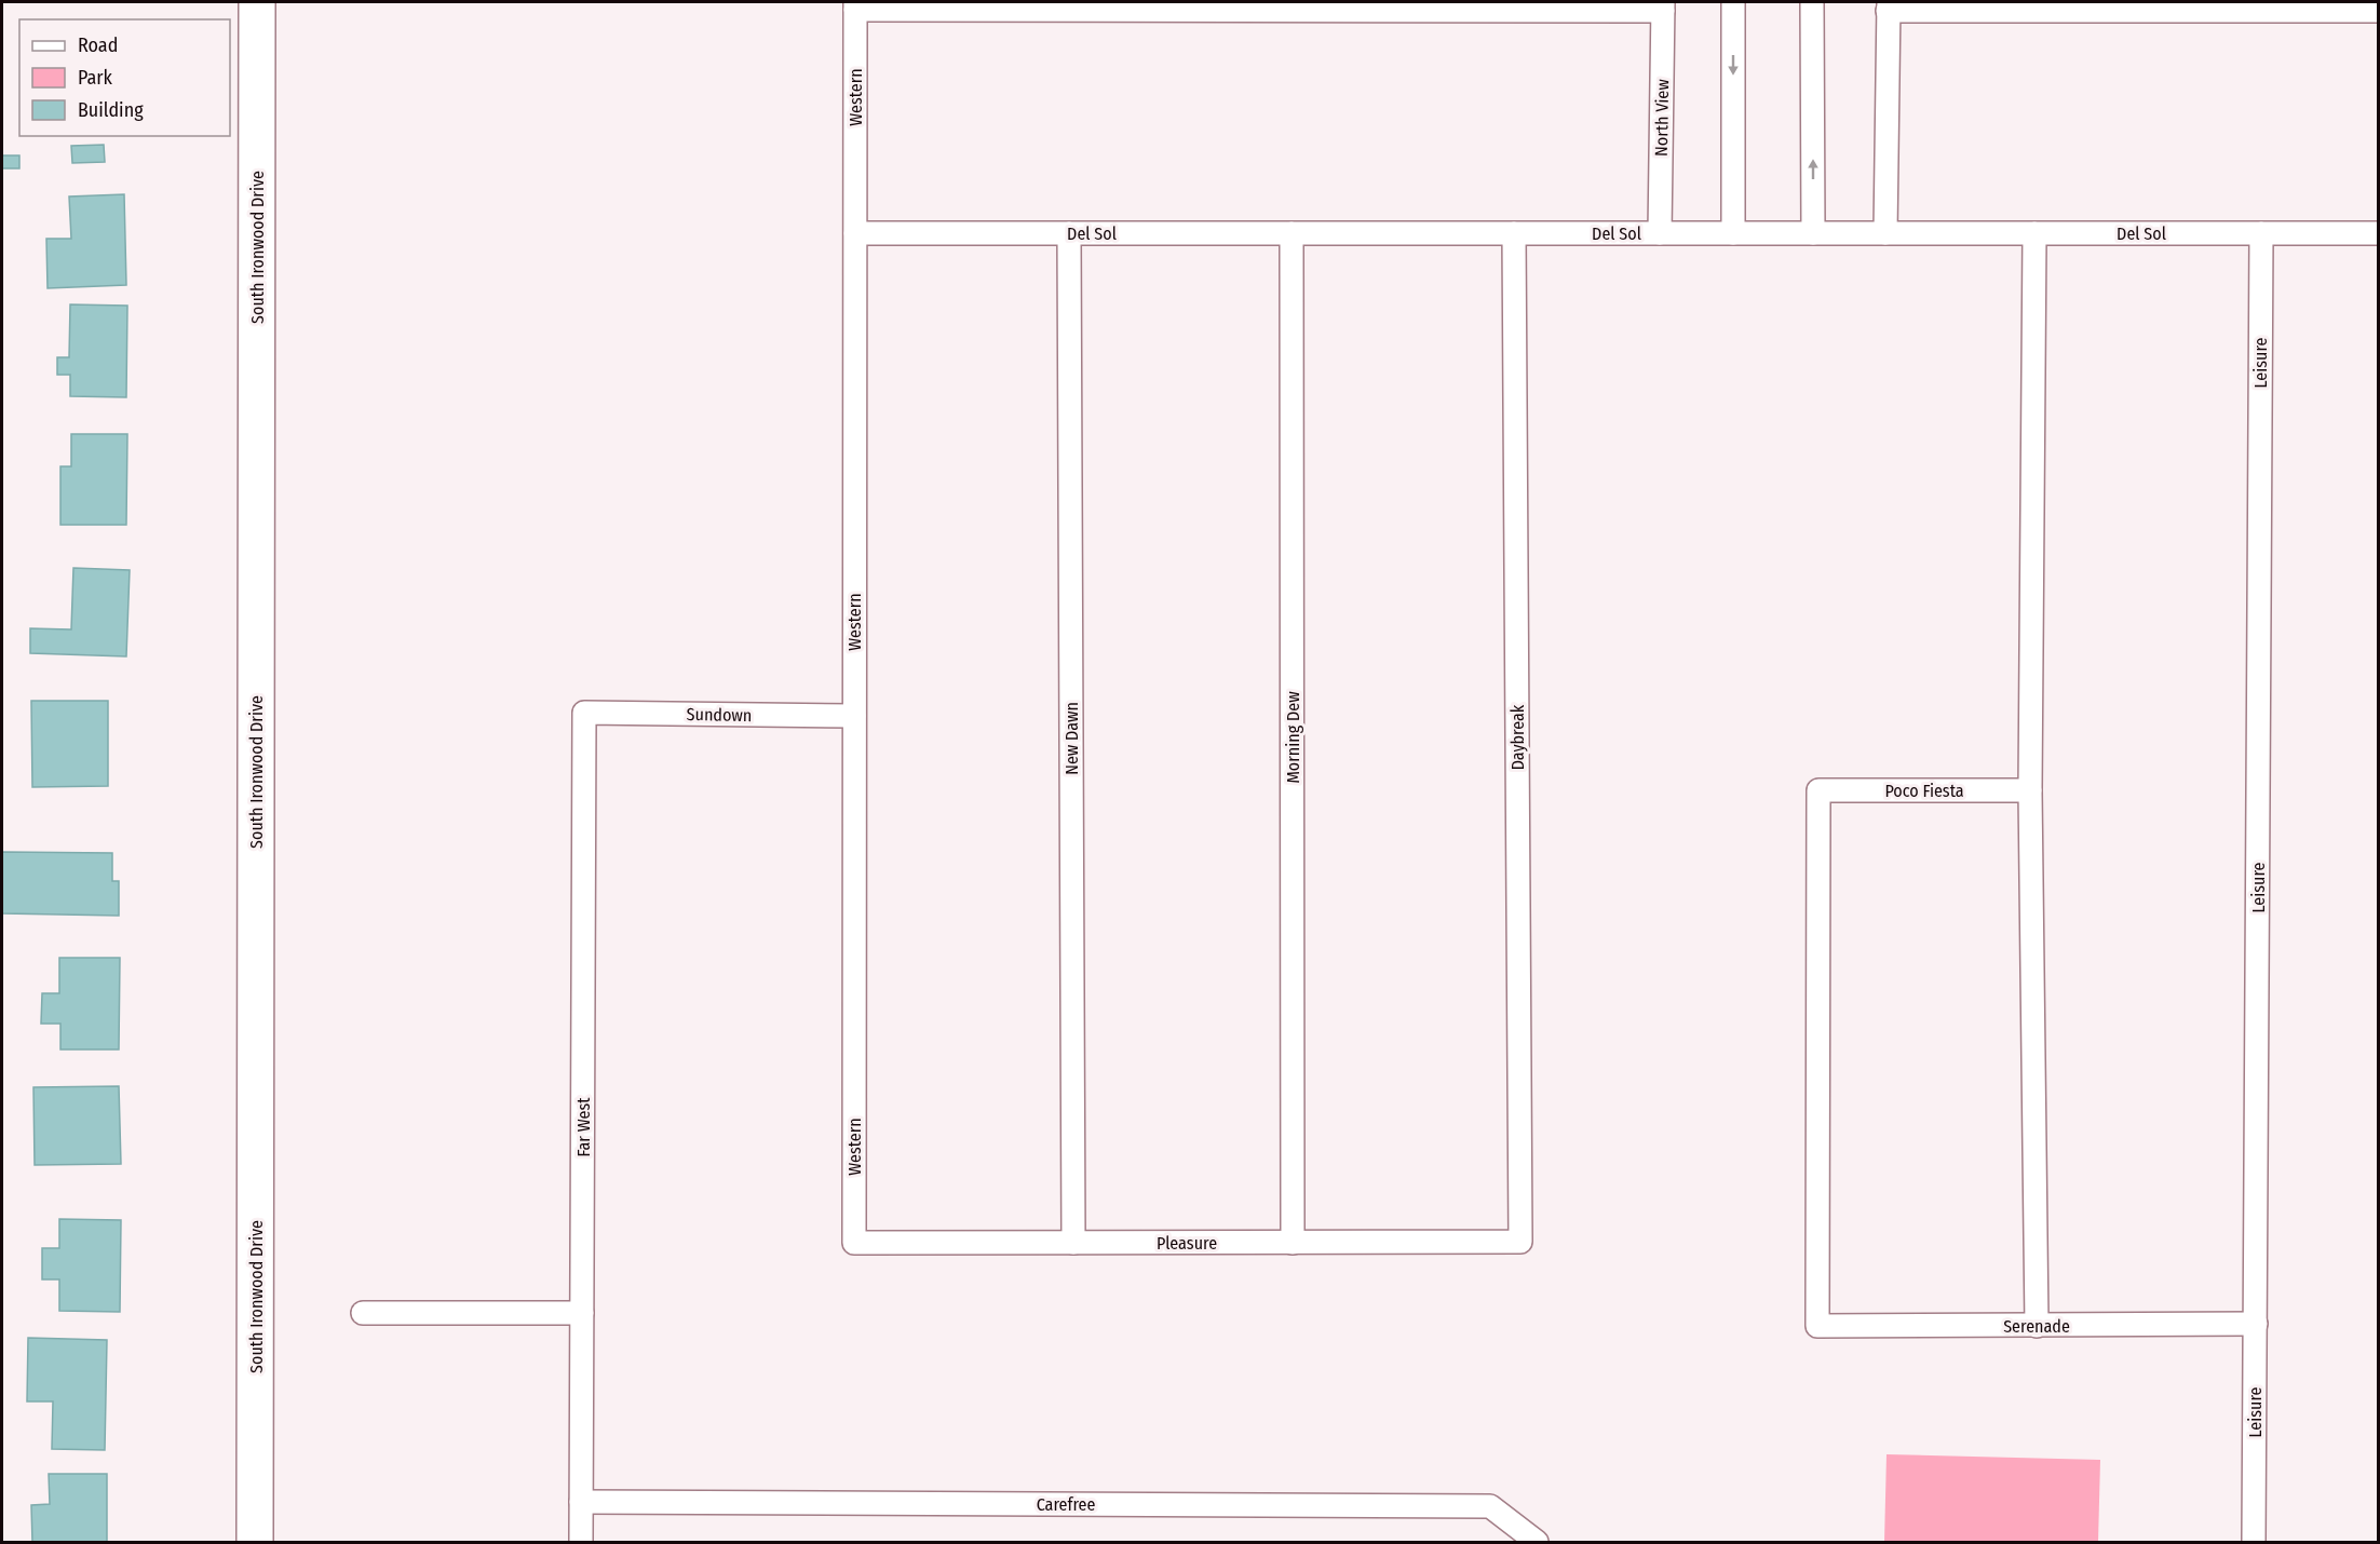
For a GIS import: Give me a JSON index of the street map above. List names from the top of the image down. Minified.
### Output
{"streets":{"main road":["South Ironwood Drive"],"lane":["Western","North View","Del Sol","Leisure","Sundown","Morning Dew","Daybreak","New Dawn","Poco Fiesta","Far West","Pleasure","Serenade","Carefree"]},"crossings":[["Western","Del Sol"],["Western","Sundown"],["Western","Pleasure"],["North View","Del Sol"],["Del Sol","Leisure"],["Del Sol","Morning Dew"],["Del Sol","Daybreak"],["Del Sol","New Dawn"],["Leisure","Serenade"],["Sundown","Far West"],["Morning Dew","Pleasure"],["Daybreak","Pleasure"],["New Dawn","Pleasure"],["Poco Fiesta","Serenade"],["Far West","Carefree"]],"legend":["Road","Park","Building"]}
